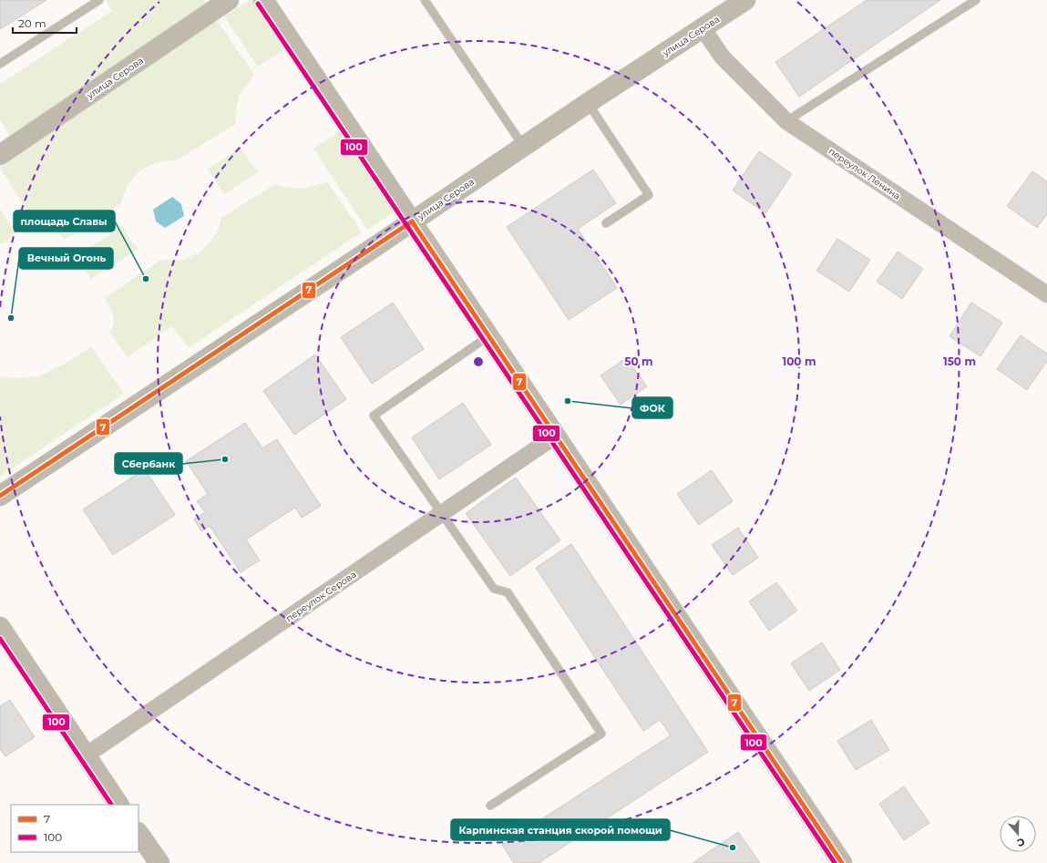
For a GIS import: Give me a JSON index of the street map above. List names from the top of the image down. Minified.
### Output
{"streets":{"street":["улица Серова","переулок Ленина","переулок Серова"]},"crossings":[["улица Серова","переулок Ленина"]],"places":["площадь Славы","Вечный Огонь","ФОК","Сбербанк","Карпинская станция скорой помощи"],"lines":["transit line 100","transit line 7"],"legend":["7","100"],"scale_bar":"20 m","north":"bottom","rings":["50 m","100 m","150 m"]}
